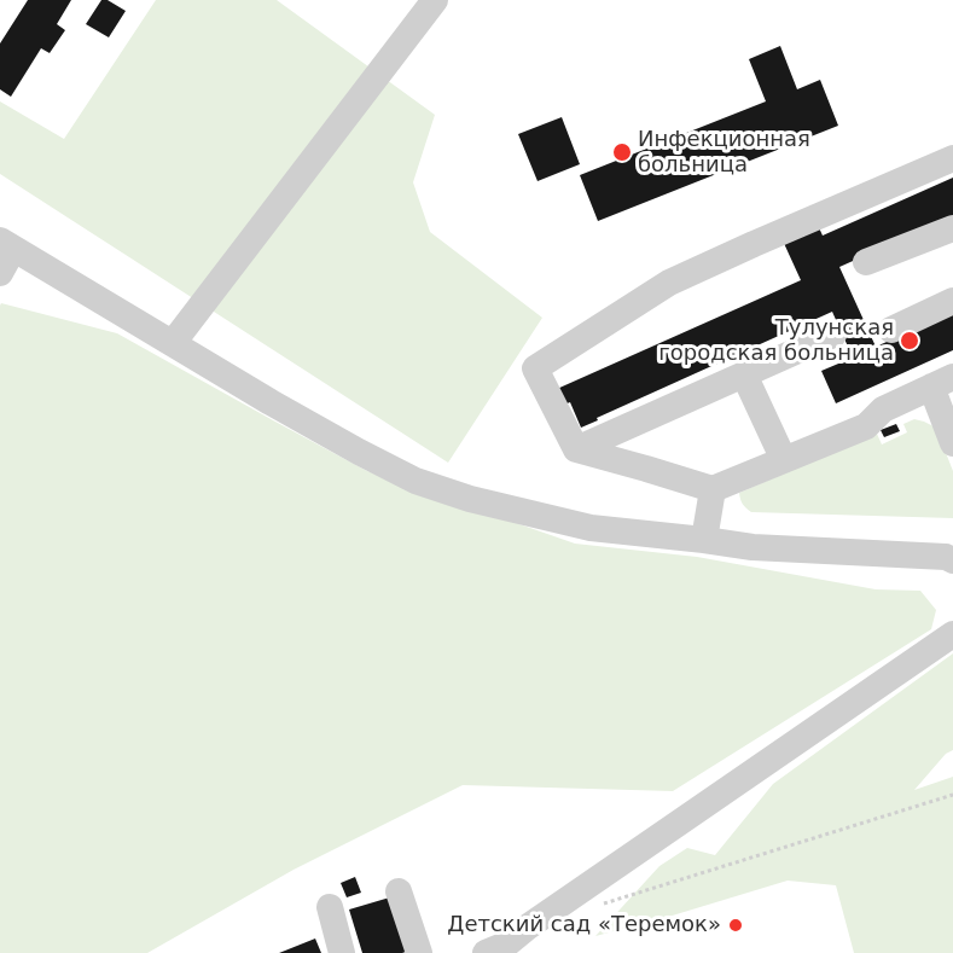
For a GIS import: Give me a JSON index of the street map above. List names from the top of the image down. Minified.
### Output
{"places":["Инфекционная больница","Тулунская городская больница","Детский сад «Теремок»"]}
